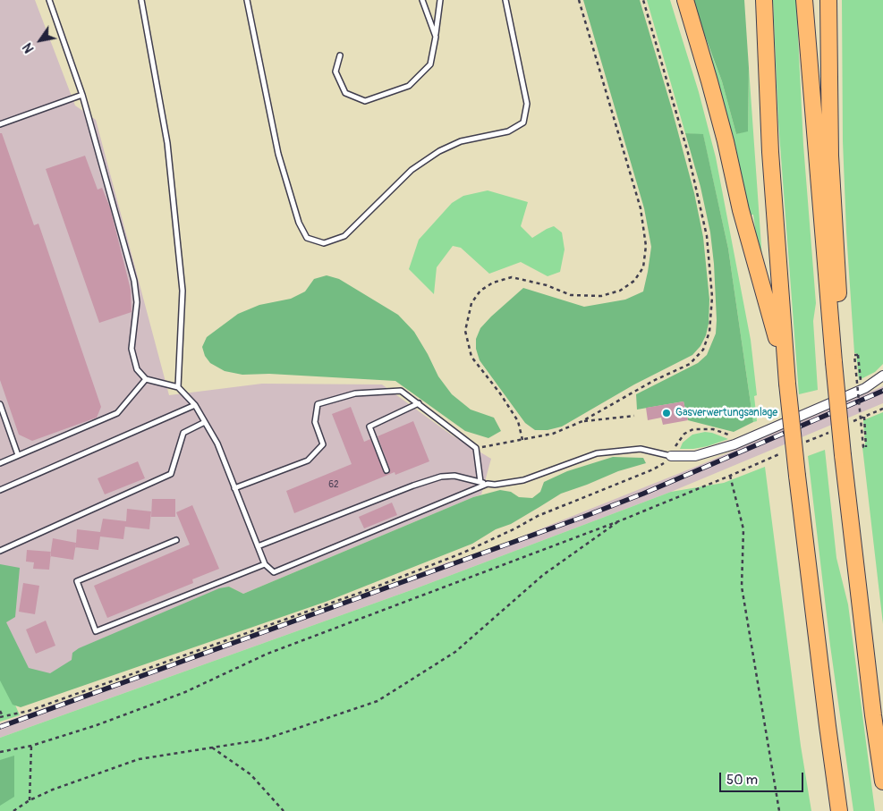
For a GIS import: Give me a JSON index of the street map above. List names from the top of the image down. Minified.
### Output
{"places":["Gasverwertungsanlage"],"house_numbers":["62"],"scale_bar":"50 m","north":"bottom left"}
